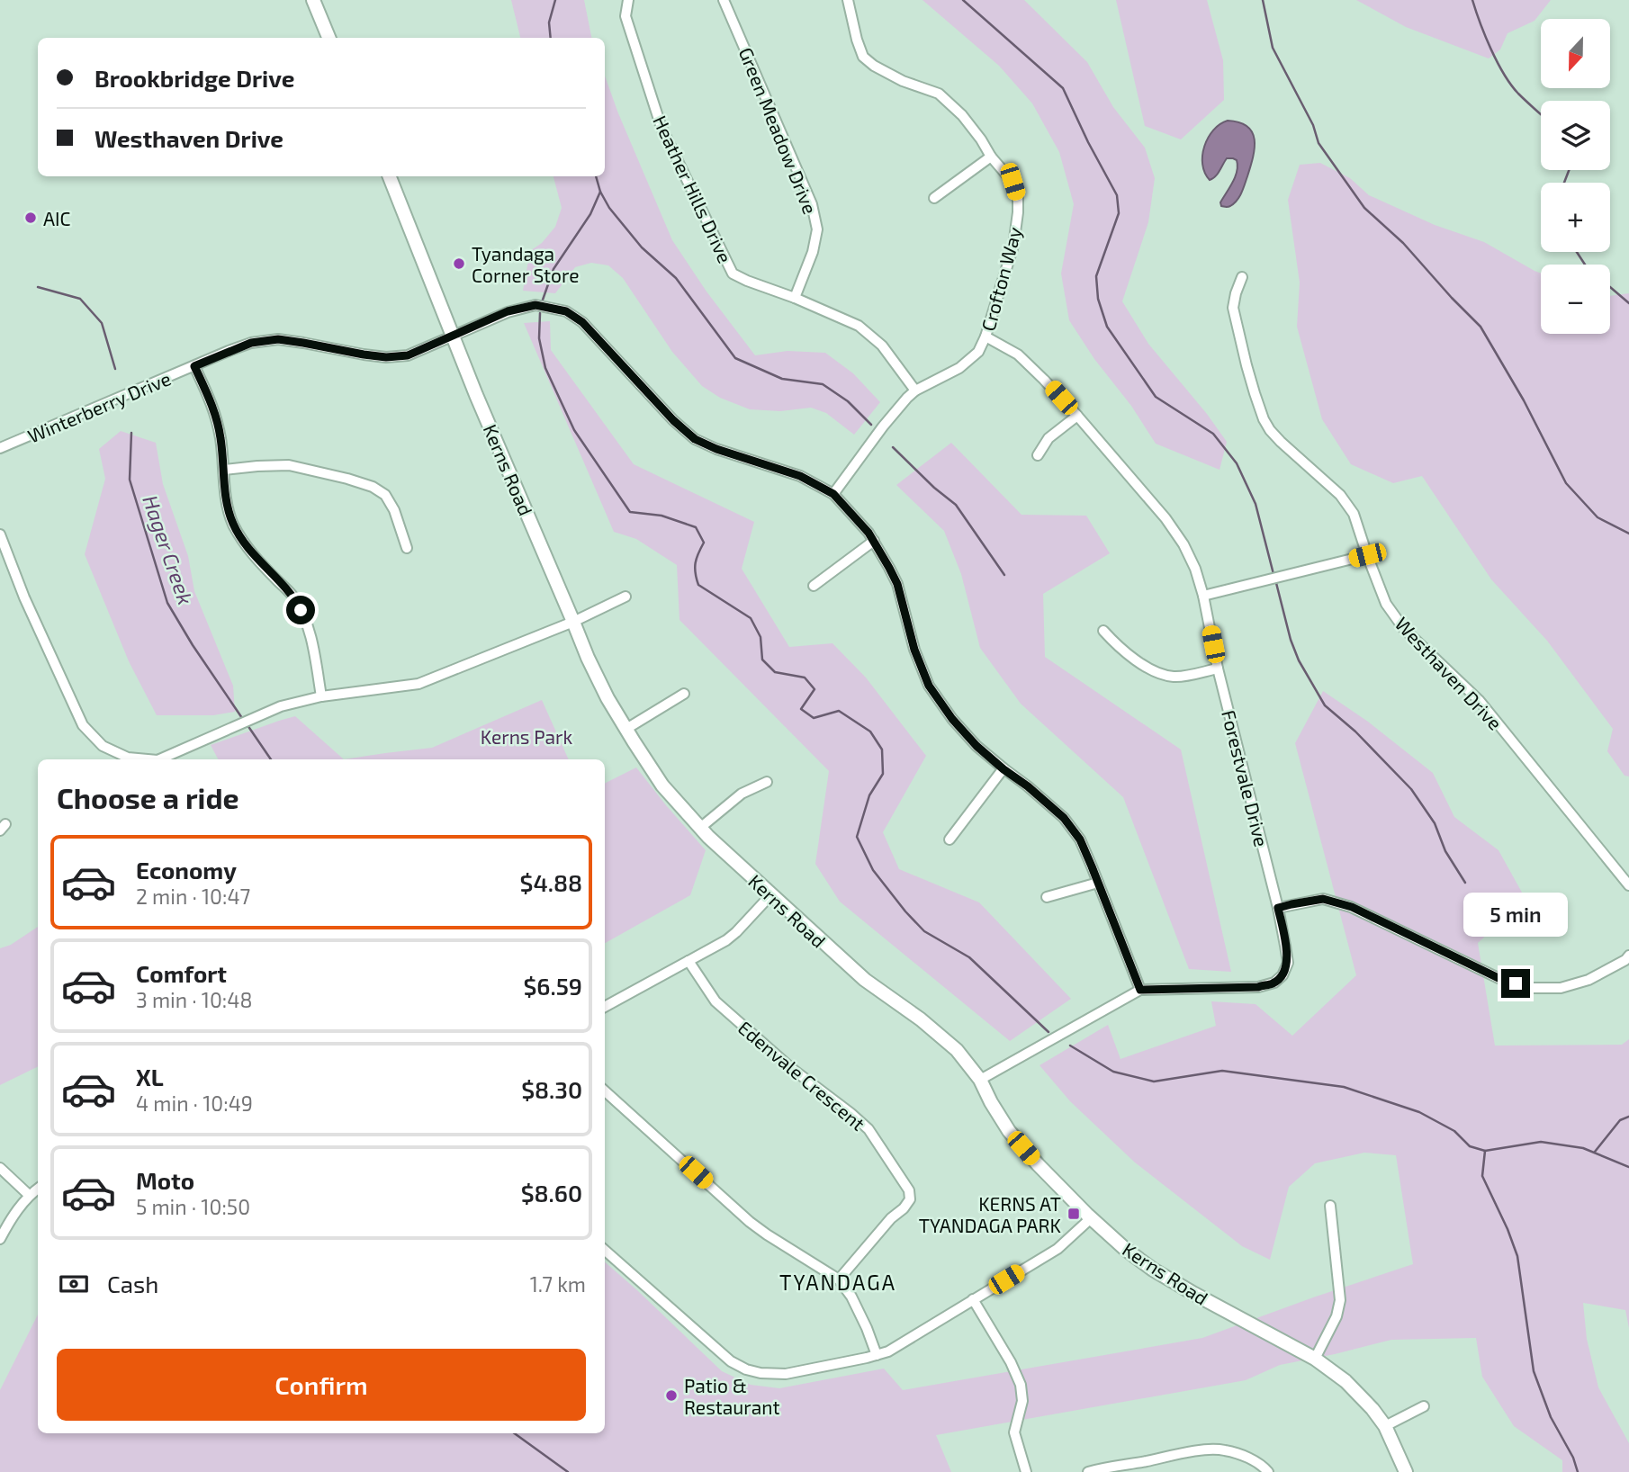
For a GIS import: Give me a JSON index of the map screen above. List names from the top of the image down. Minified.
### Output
{"streets":{"street":["Green Meadow Drive","Heather Hills Drive","Crofton Way","Winterberry Drive","Kerns Road","Westhaven Drive","Forestvale Drive","Edenvale Crescent"]},"crossings":[["Green Meadow Drive","Heather Hills Drive"],["Heather Hills Drive","Crofton Way"],["Crofton Way","Winterberry Drive"],["Crofton Way","Forestvale Drive"],["Winterberry Drive","Kerns Road"],["Winterberry Drive","Forestvale Drive"],["Kerns Road","Forestvale Drive"]],"districts":["TYANDAGA"],"water":["Hager Creek"],"parks":["Kerns Park"],"places":{"other":["AIC","Tyandaga Corner Store","Patio & Restaurant"],"transit":["KERNS AT TYANDAGA PARK"]},"north":"bottom","page":{"map_buttons":["+","−"],"banner":["Brookbridge Drive","Westhaven Drive"],"heading":"Choose a ride","list":[{"name":"Economy","note":"2 min · 10:47","value":"$4.88"},{"name":"Comfort","note":"3 min · 10:48","value":"$6.59"},{"name":"XL","note":"4 min · 10:49","value":"$8.30"},{"name":"Moto","note":"5 min · 10:50","value":"$8.60"}],"bubble":"5 min","pay":["Cash","1.7 km"],"buttons":"Confirm"}}
